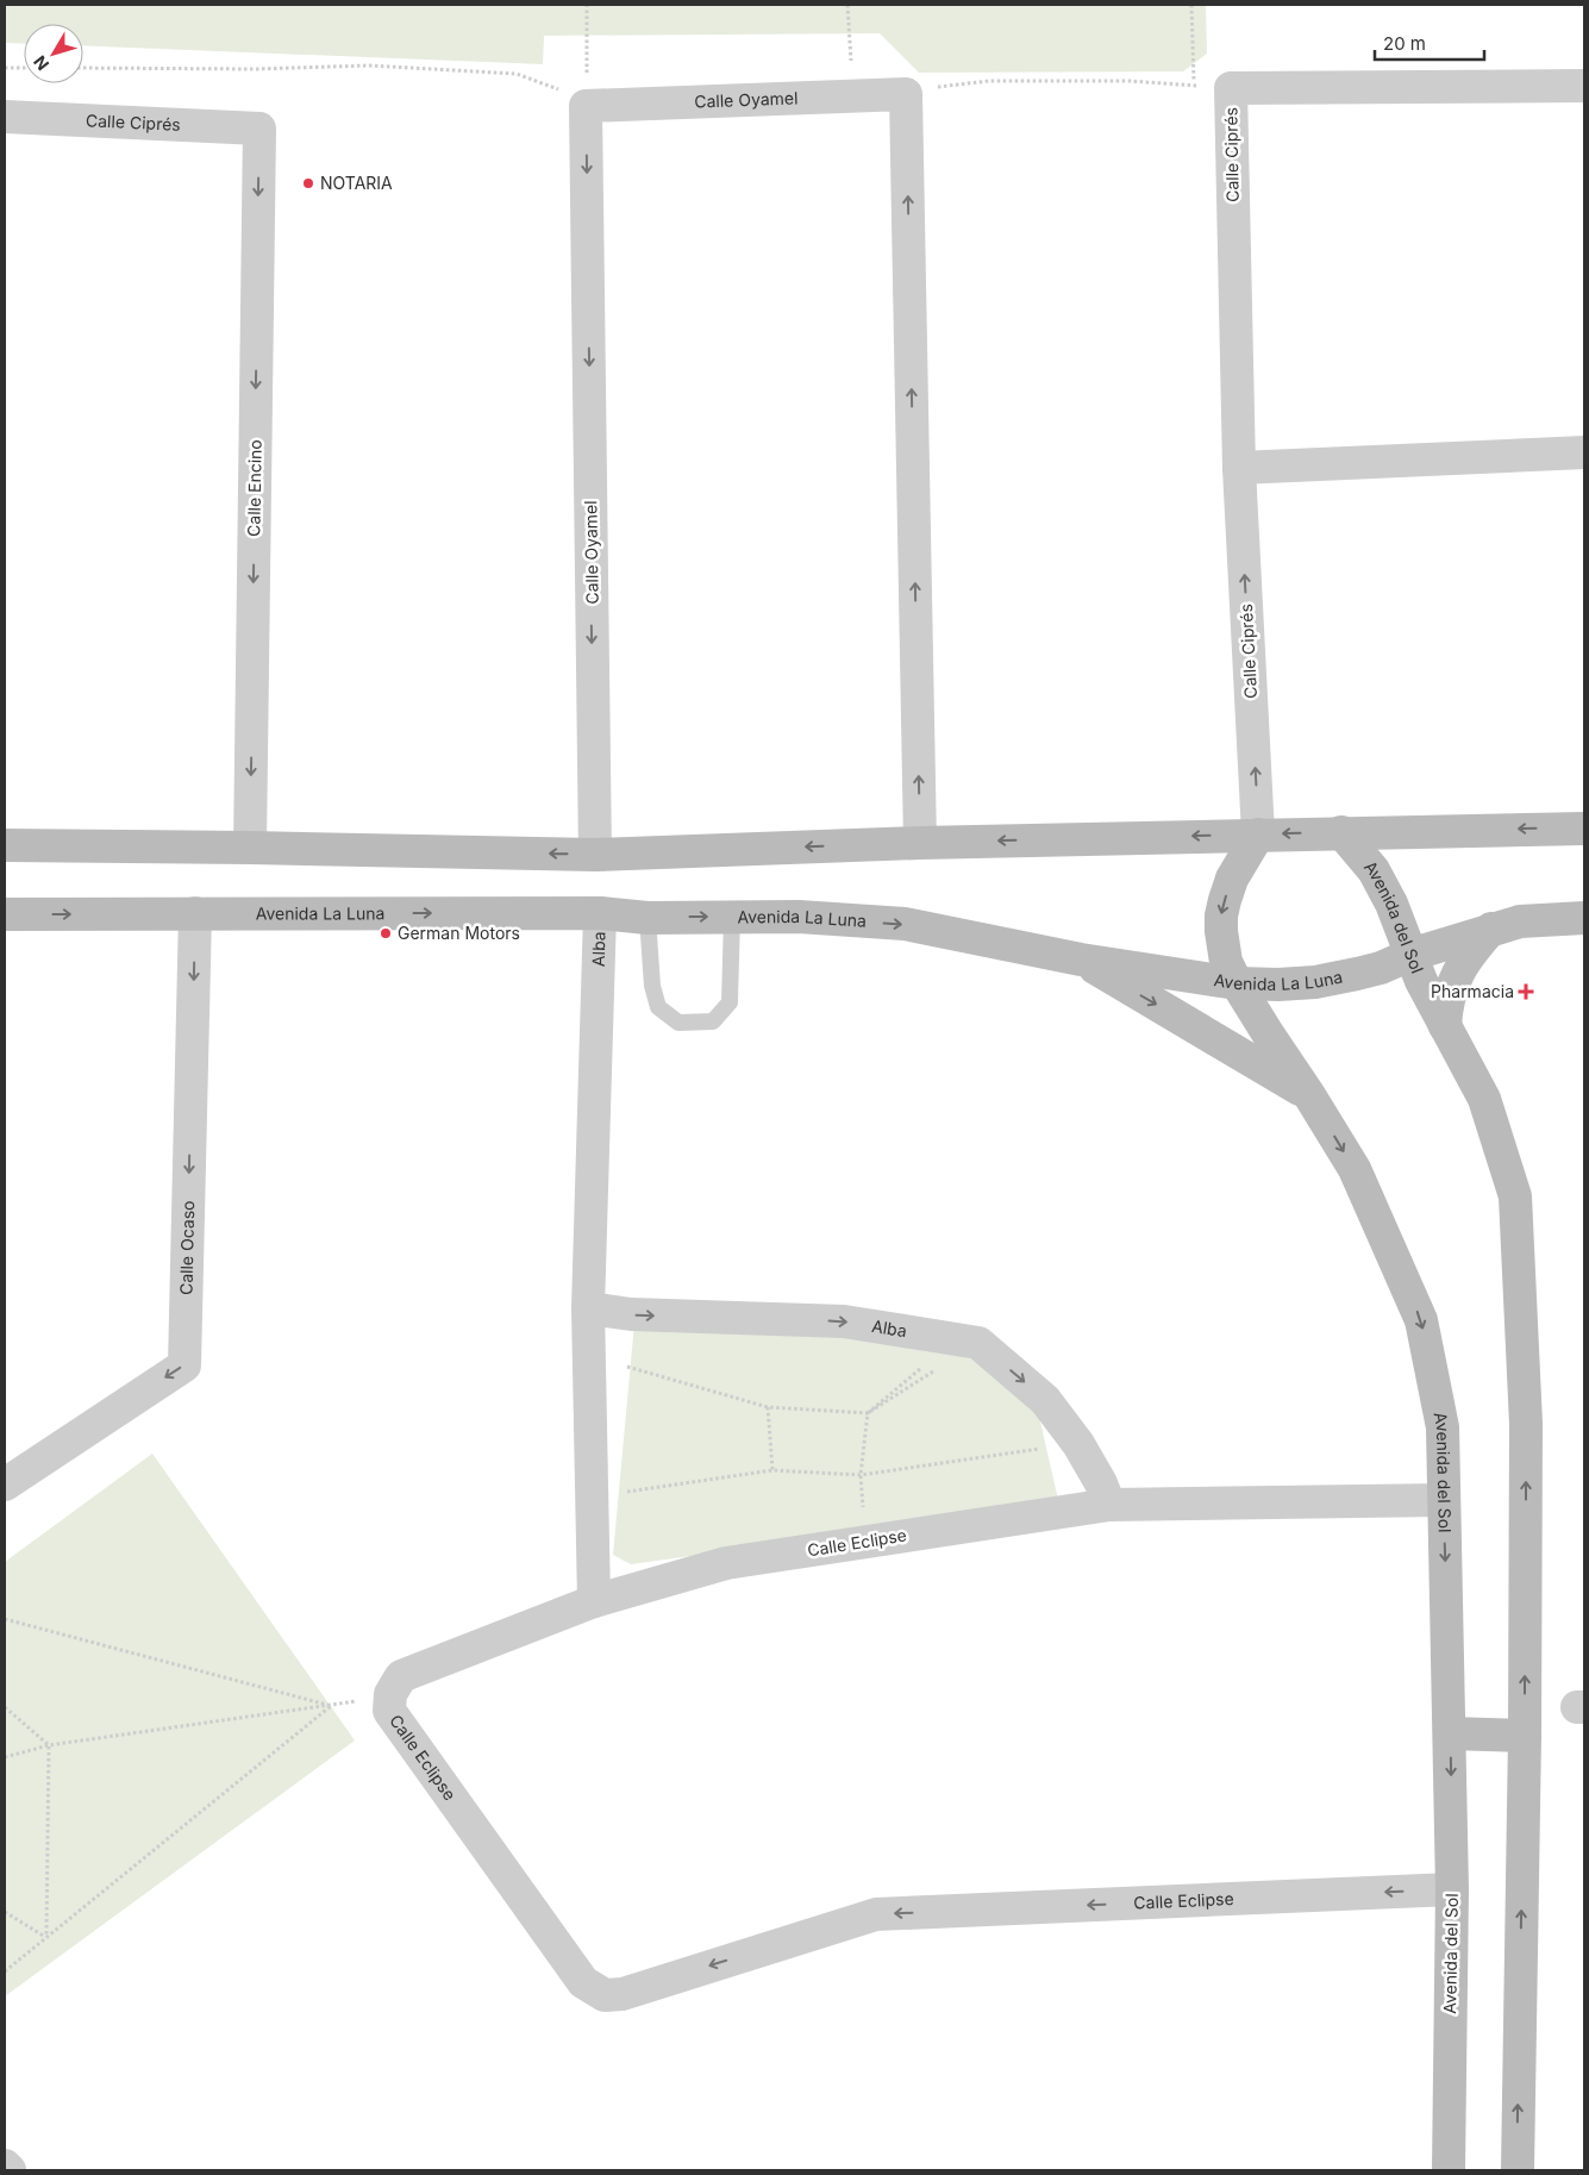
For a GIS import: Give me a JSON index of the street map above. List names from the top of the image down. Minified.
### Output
{"streets":{"main road":["Avenida La Luna","Avenida del Sol"],"street":["Calle Oyamel","Calle Ciprés","Calle Encino","Alba","Calle Ocaso","Calle Eclipse"]},"crossings":[["Calle Ciprés","Calle Encino"],["Calle Ciprés","Avenida La Luna"],["Calle Ciprés","Avenida del Sol"],["Avenida La Luna","Avenida del Sol"],["Avenida La Luna","Alba"],["Avenida La Luna","Calle Ocaso"],["Avenida del Sol","Calle Eclipse"],["Alba","Calle Eclipse"]],"one_way":["Calle Oyamel","Calle Encino","Calle Ocaso"],"places":{"other":["NOTARIA","German Motors"],"health":["Pharmacia"]},"scale_bar":"20 m","north":"bottom left"}
